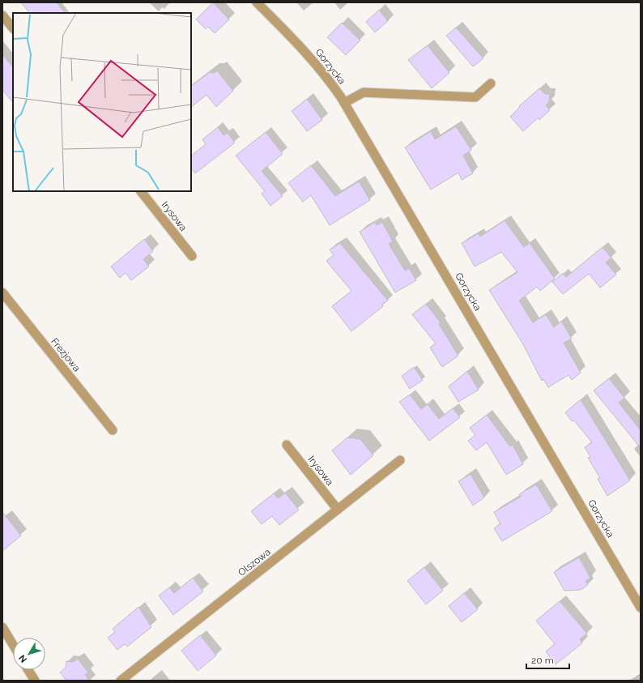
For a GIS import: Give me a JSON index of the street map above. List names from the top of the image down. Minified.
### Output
{"streets":{"street":["Gorzycka","Irysowa","Frezjowa","Olszowa"]},"crossings":[["Irysowa","Olszowa"]],"scale_bar":"20 m","north":"bottom left"}
